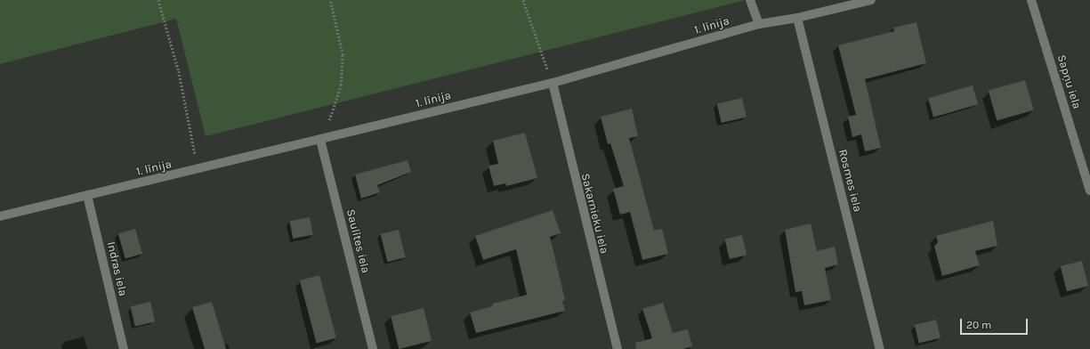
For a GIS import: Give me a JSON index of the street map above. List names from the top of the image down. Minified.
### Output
{"streets":{"street":["1. līnija","Sapņu iela","Rosmes iela","Sakarnieku iela","Saulītes iela","Indras iela"]},"crossings":[["1. līnija","Rosmes iela"],["1. līnija","Sakarnieku iela"],["1. līnija","Saulītes iela"],["1. līnija","Indras iela"]],"scale_bar":"20 m"}
